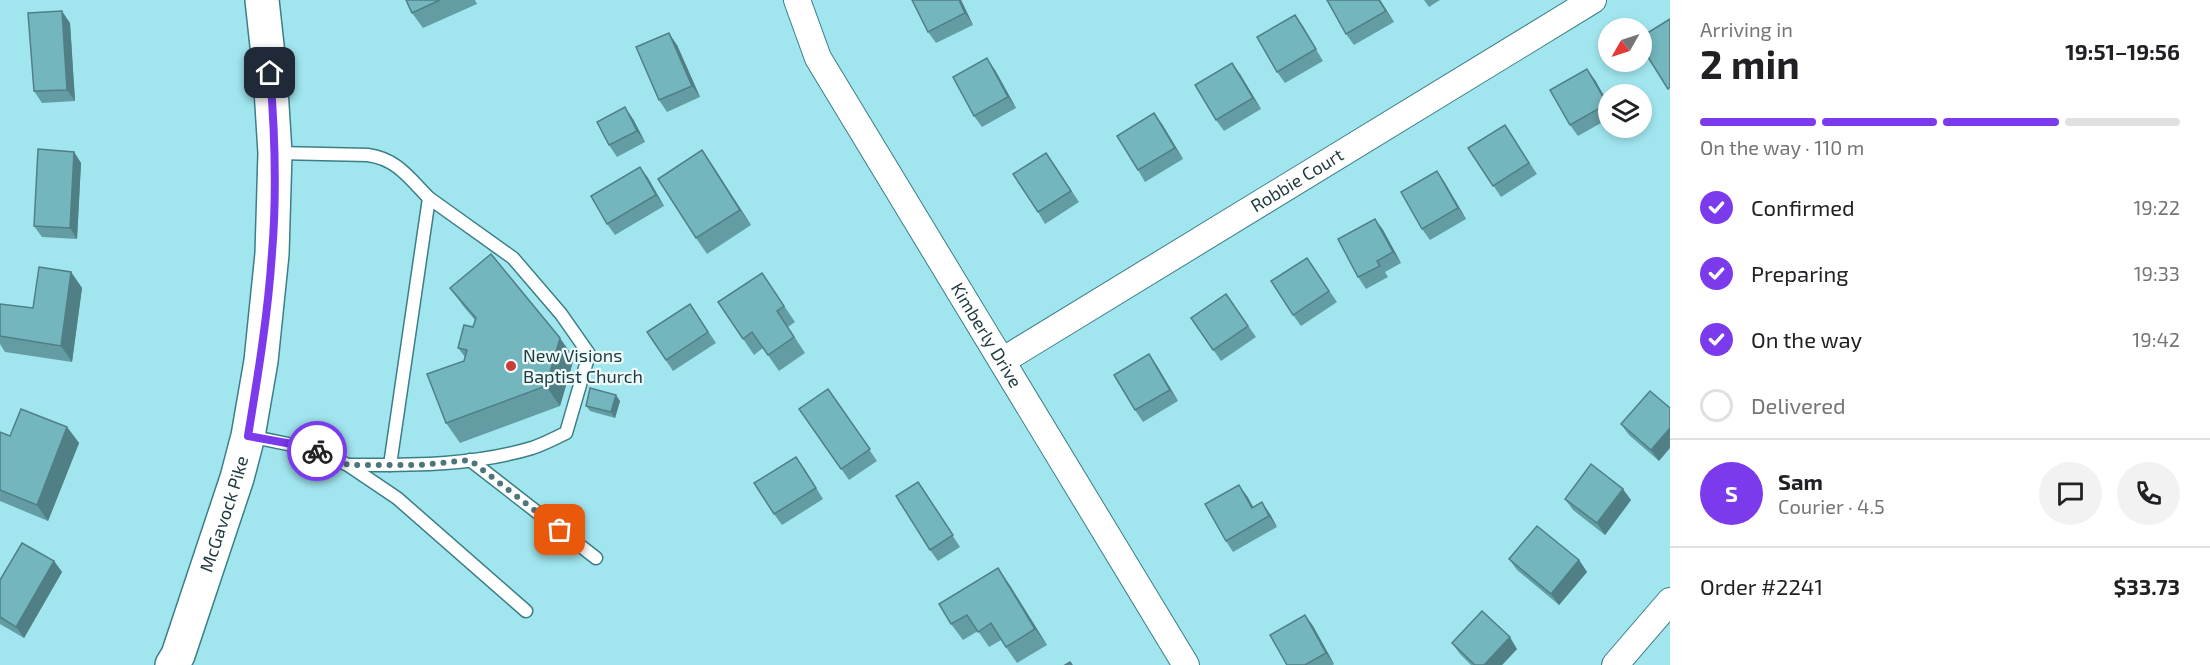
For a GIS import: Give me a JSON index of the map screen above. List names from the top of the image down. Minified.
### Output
{"streets":{"main road":["McGavock Pike"],"street":["Robbie Court","Kimberly Drive"]},"crossings":[["Robbie Court","Kimberly Drive"]],"places":["New Visions Baptist Church"],"north":"bottom left","page":{"heading":["2 min","Arriving in","19:51–19:56"],"panel":["Sam","Courier · 4.5","Order #2241","$33.73"],"bar":"On the way · 110 m","list":[["Confirmed","19:22"],["Preparing","19:33"],["On the way","19:42"],"Delivered"],"round":"S"}}
